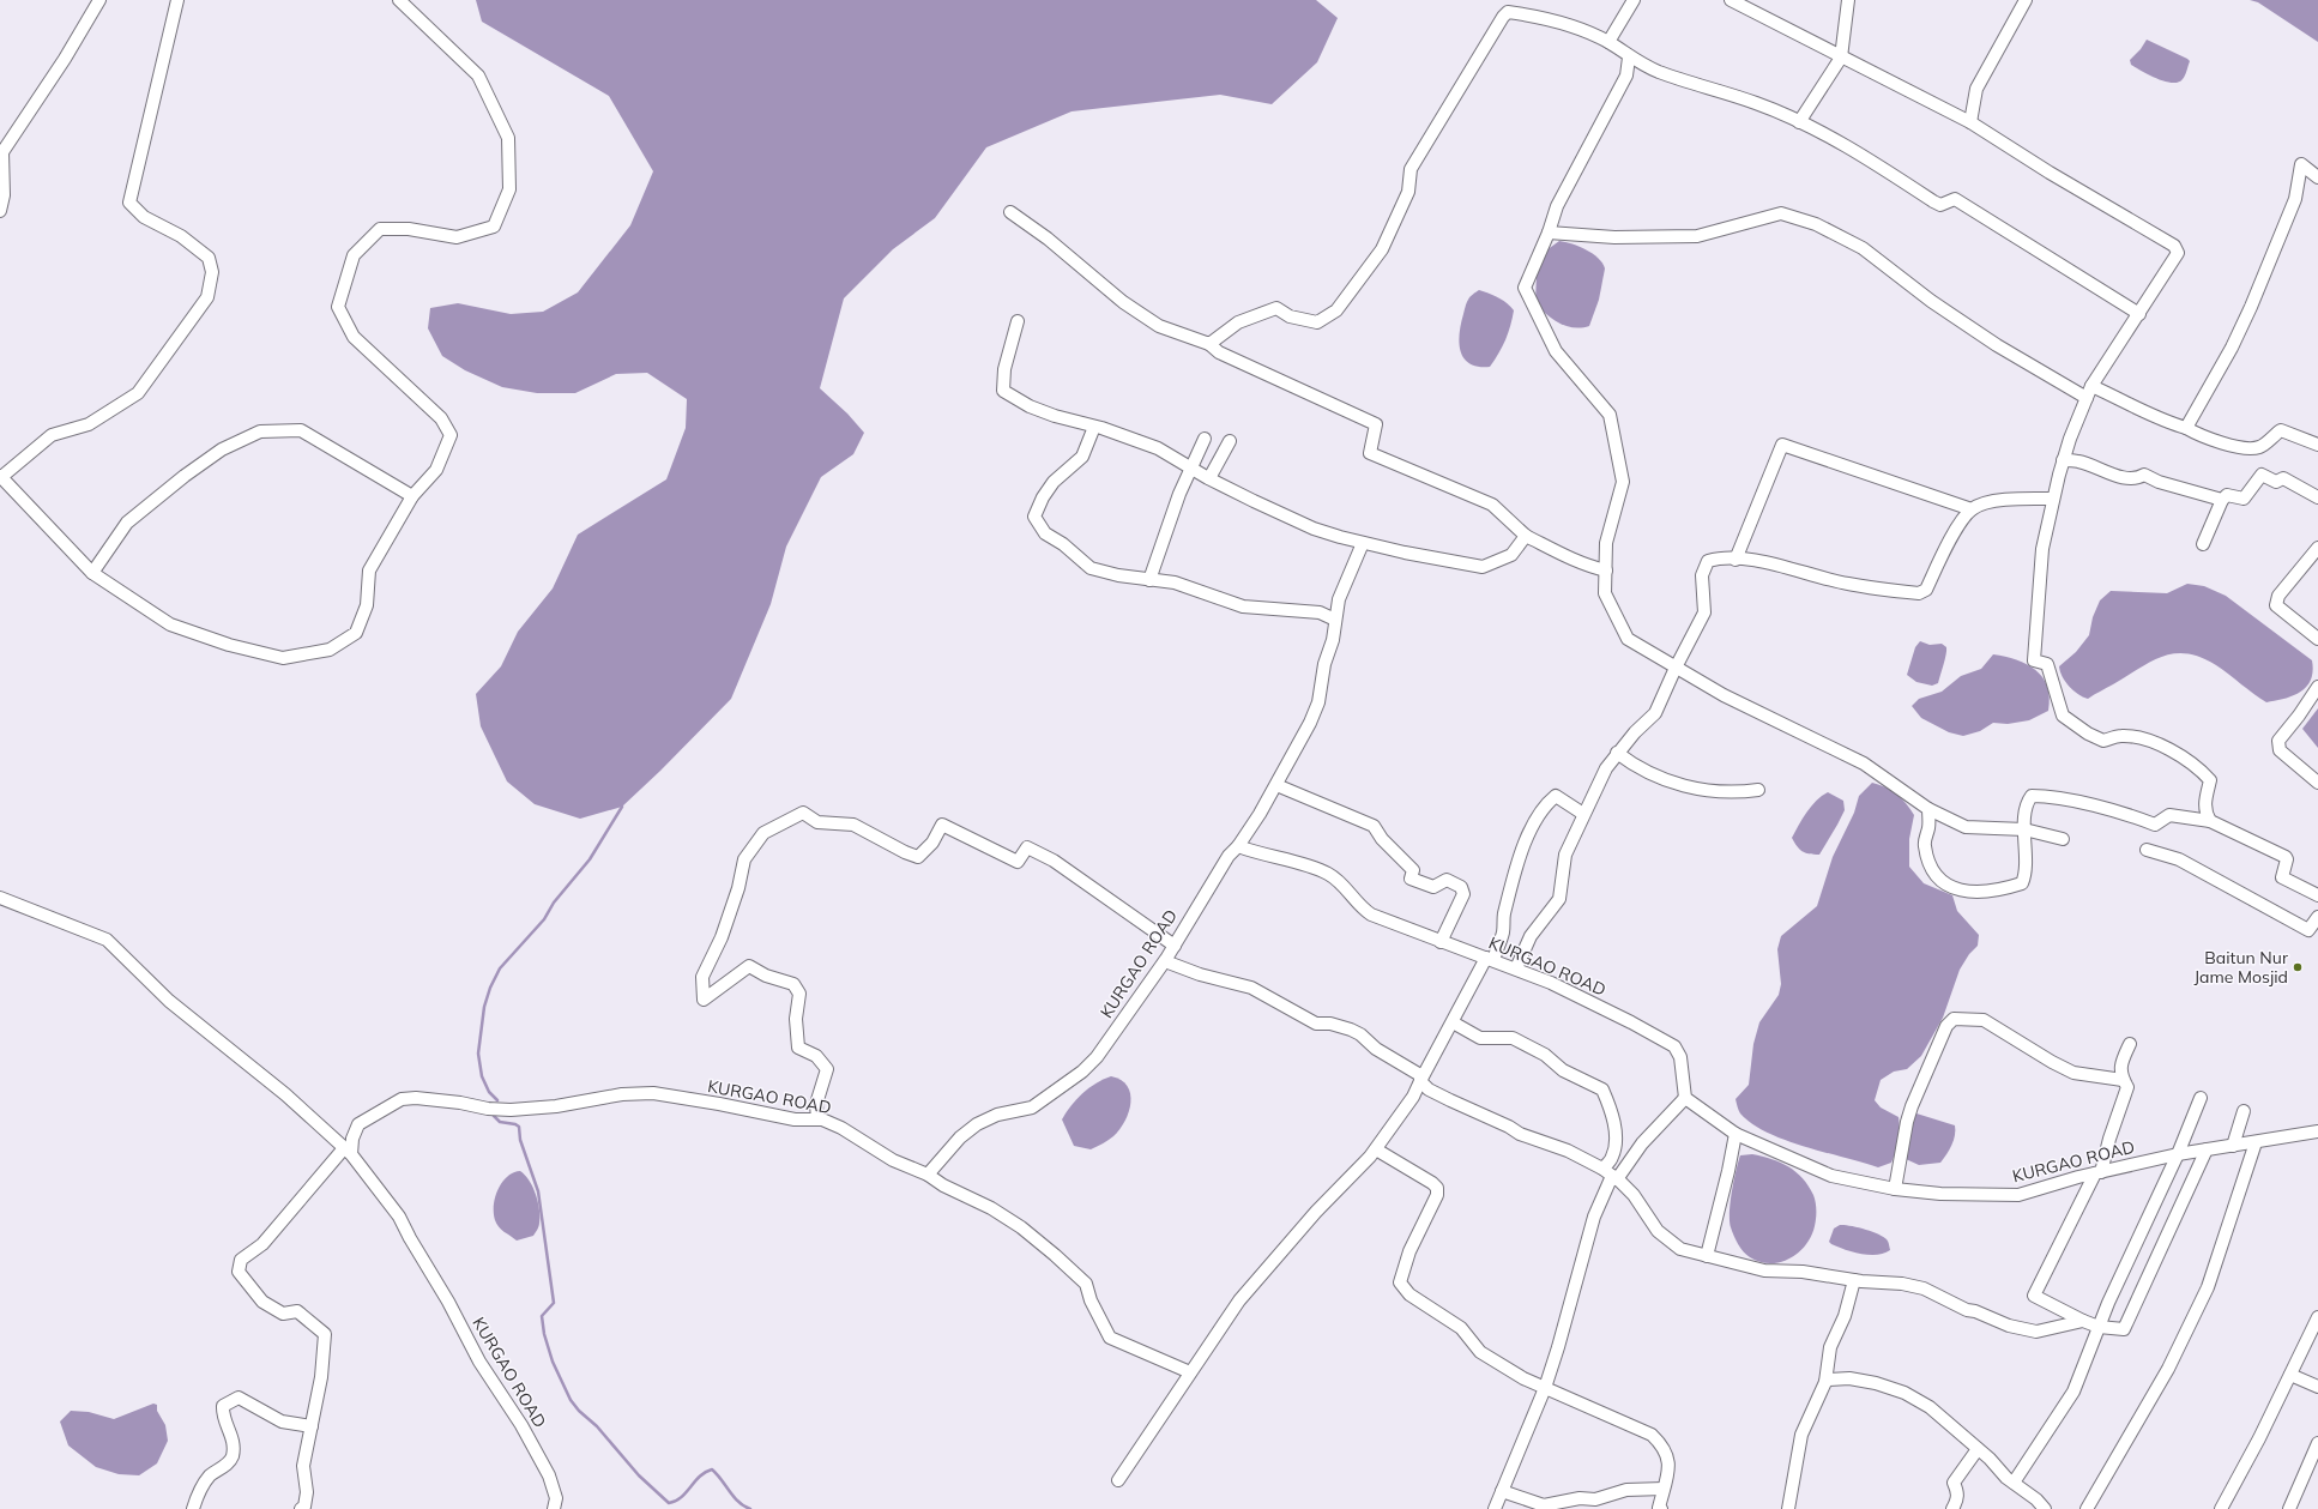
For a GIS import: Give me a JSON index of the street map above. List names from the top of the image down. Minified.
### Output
{"streets":{"street":["KURGAO ROAD"]},"places":["Baitun Nur Jame Mosjid"]}
